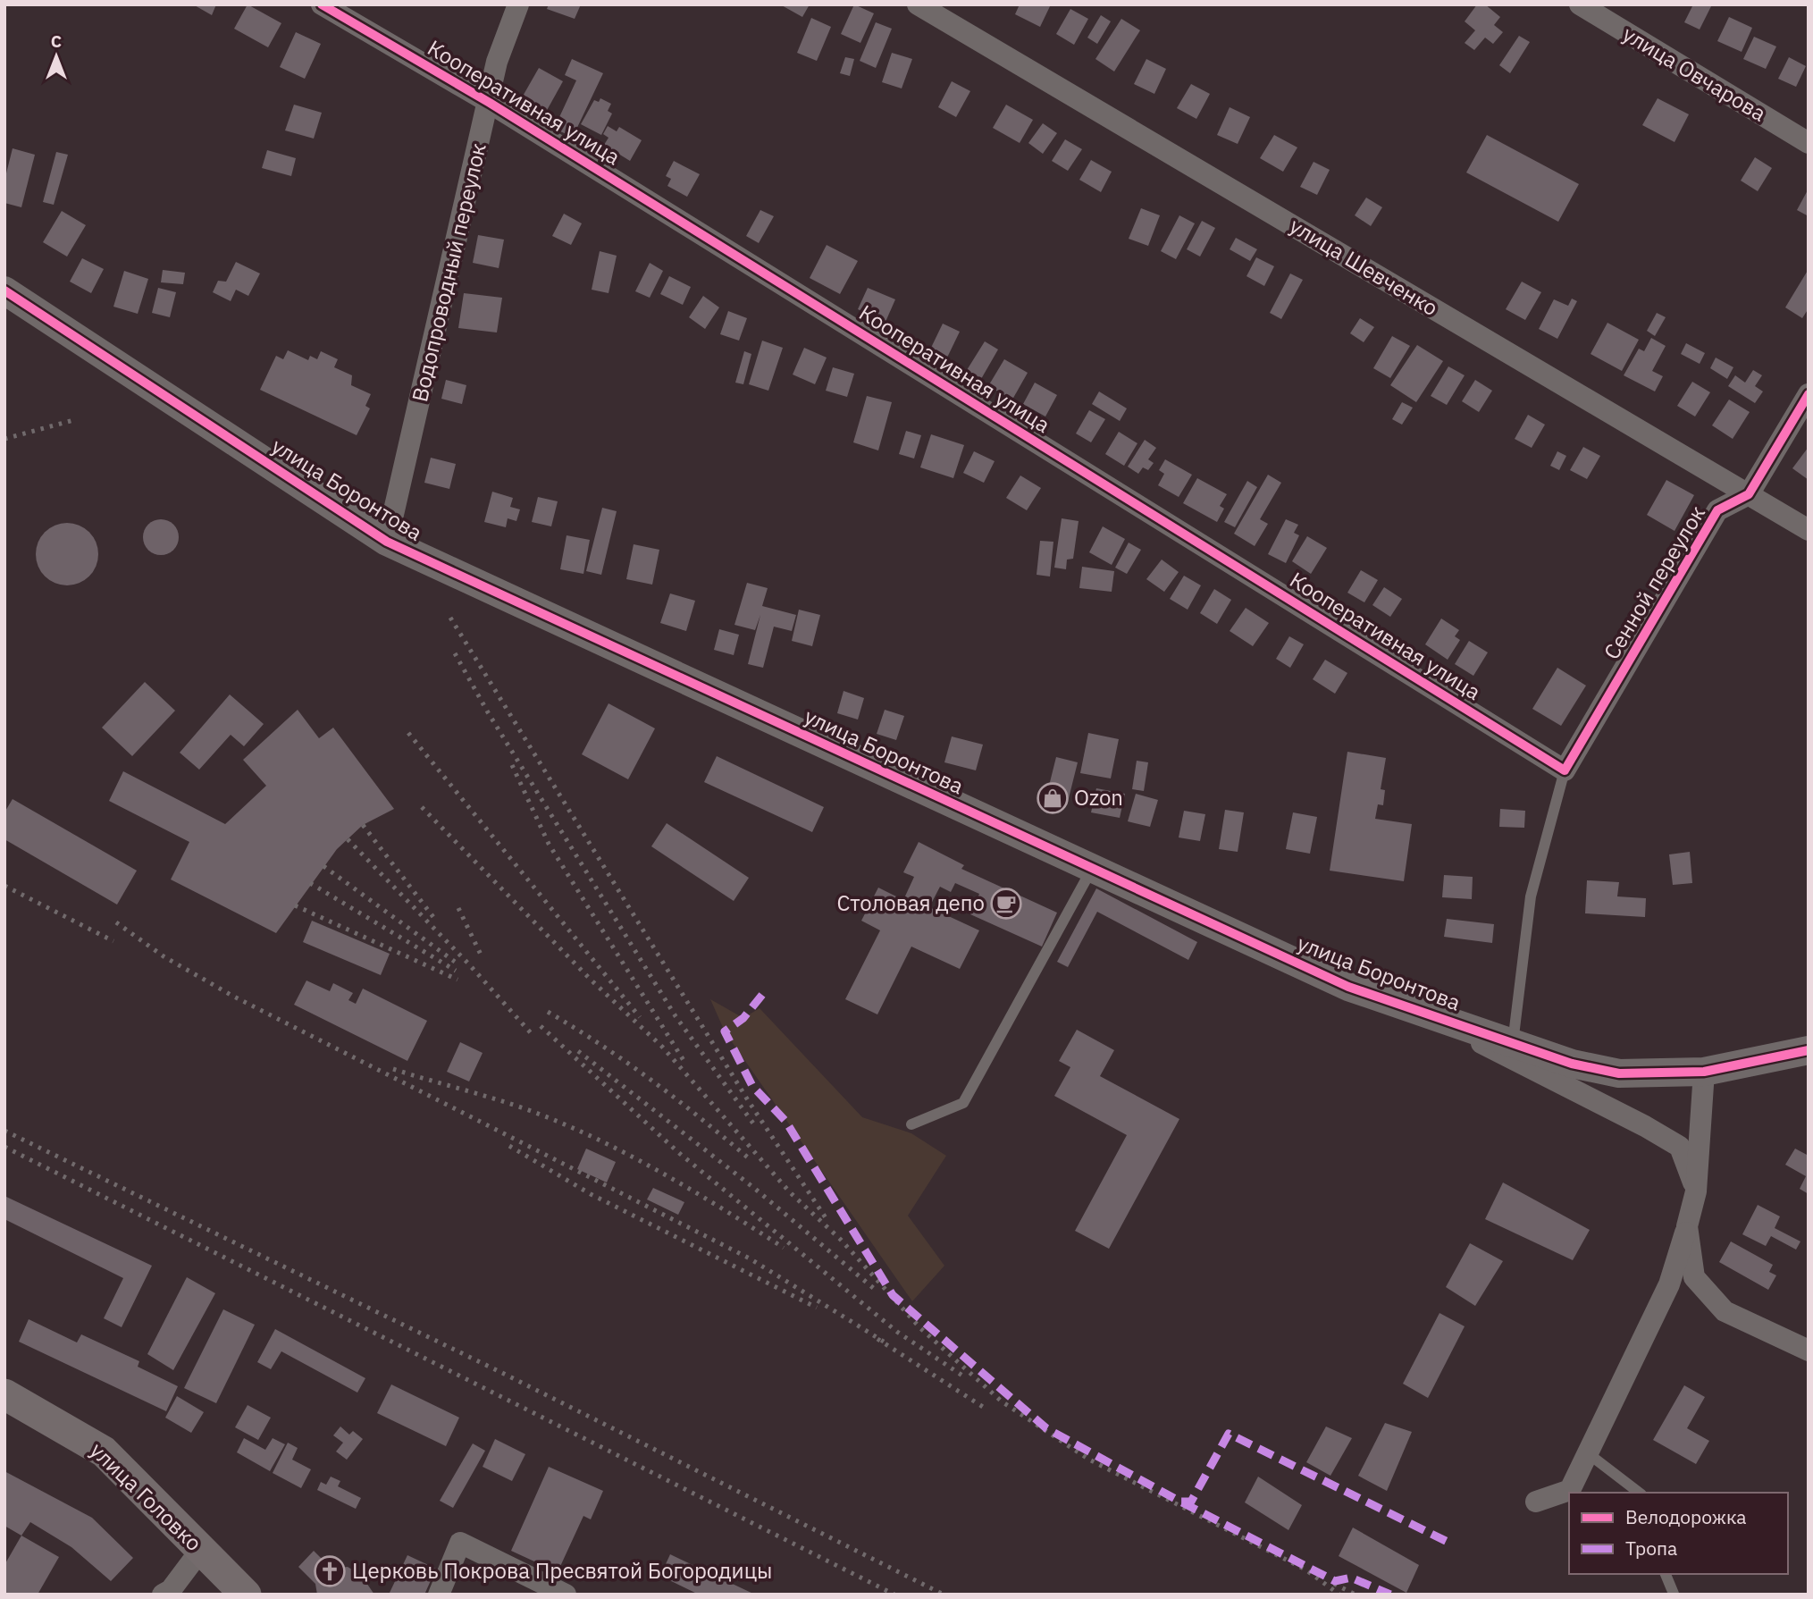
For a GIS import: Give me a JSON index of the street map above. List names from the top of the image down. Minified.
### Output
{"streets":{"main road":["улица Головко"],"street":["улица Овчарова","Кооперативная улица","улица Шевченко","Водопроводный переулок","улица Боронтова","Сенной переулок"]},"crossings":[["Кооперативная улица","Водопроводный переулок"],["Кооперативная улица","Сенной переулок"],["улица Шевченко","Сенной переулок"],["Водопроводный переулок","улица Боронтова"]],"places":{"shop":["Ozon"],"cafe":["Столовая депо"],"church":["Церковь Покрова Пресвятой Богородицы"]},"legend":["Велодорожка","Тропа"],"north":"top"}
